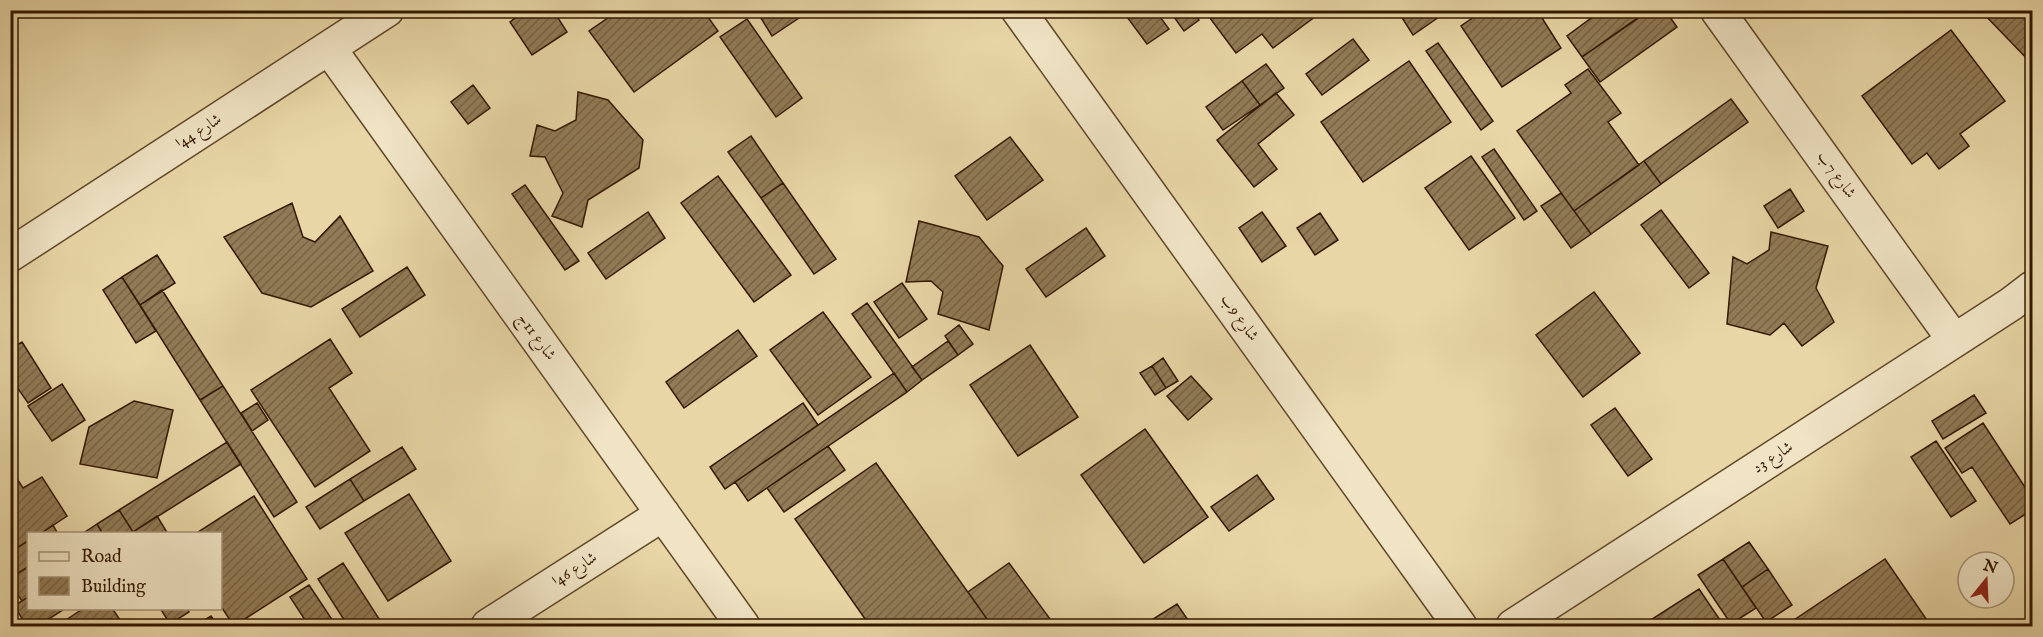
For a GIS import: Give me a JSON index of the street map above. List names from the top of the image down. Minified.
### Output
{"streets":{"street":["شارع 44ا","شارع 7ب","شارع 9ب","شارع 11ج","شارع 3د","شارع 46ا"]},"crossings":[["شارع 44ا","شارع 11ج"],["شارع 7ب","شارع 3د"],["شارع 11ج","شارع 46ا"]],"legend":["Road","Building"],"north":"top"}
